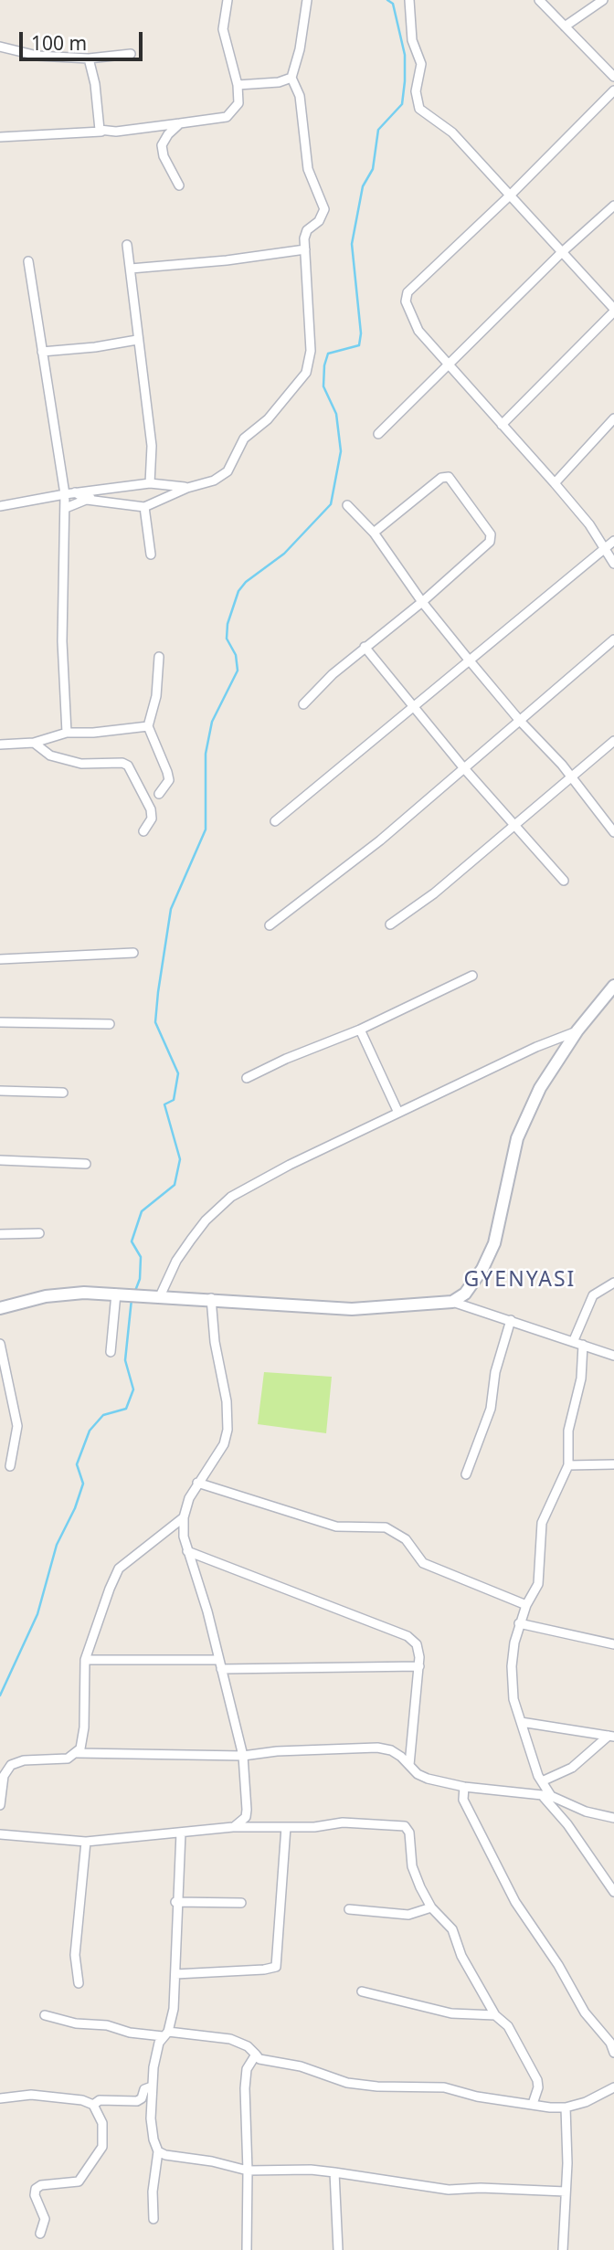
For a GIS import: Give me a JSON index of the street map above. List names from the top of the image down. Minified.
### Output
{"districts":["GYENYASI"],"scale_bar":"100 m"}
